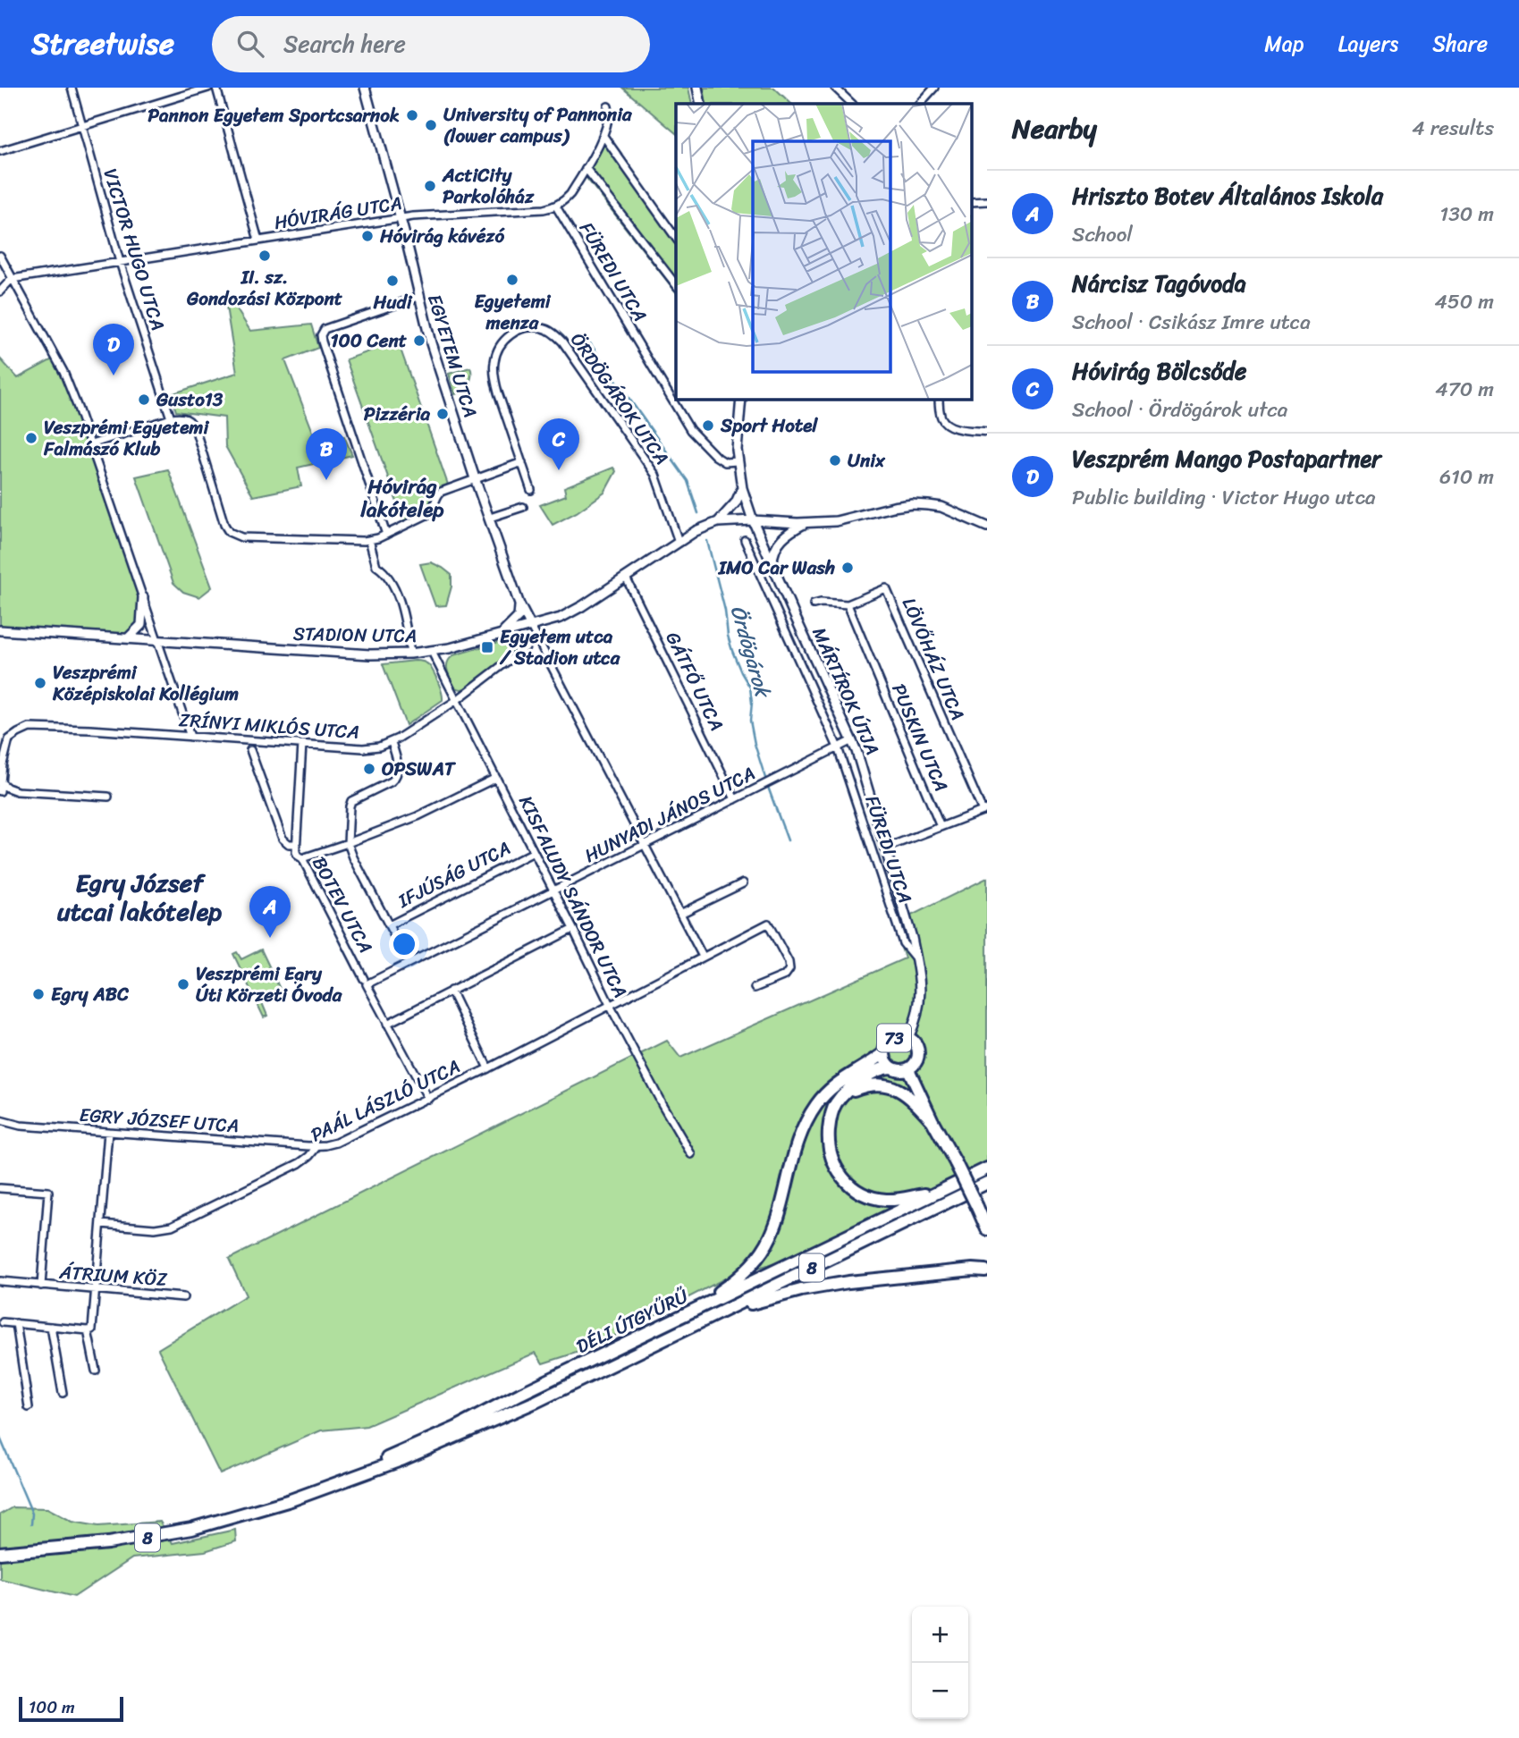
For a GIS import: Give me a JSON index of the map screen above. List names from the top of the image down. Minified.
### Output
{"streets":{"main road":["73","8","DÉLI ÚTGYŰRŰ"],"street":["HÓVIRÁG UTCA","VICTOR HUGO UTCA","FÜREDI UTCA","EGYETEM UTCA","ÖRDÖGÁROK UTCA","STADION UTCA","LÖVŐHÁZ UTCA","GÁTFŐ UTCA","MÁRTÍROK ÚTJA","ZRÍNYI MIKLÓS UTCA","PUSKIN UTCA","HUNYADI JÁNOS UTCA","IFJÚSÁG UTCA","KISFALUDY SÁNDOR UTCA","BOTEV UTCA","PAÁL LÁSZLÓ UTCA","EGRY JÓZSEF UTCA","ÁTRIUM KÖZ"]},"crossings":[["HÓVIRÁG UTCA","VICTOR HUGO UTCA"],["HÓVIRÁG UTCA","FÜREDI UTCA"],["HÓVIRÁG UTCA","EGYETEM UTCA"],["FÜREDI UTCA","MÁRTÍROK ÚTJA"],["FÜREDI UTCA","HUNYADI JÁNOS UTCA"],["EGYETEM UTCA","STADION UTCA"],["ÖRDÖGÁROK UTCA","STADION UTCA"],["STADION UTCA","GÁTFŐ UTCA"],["STADION UTCA","MÁRTÍROK ÚTJA"],["STADION UTCA","KISFALUDY SÁNDOR UTCA"],["LÖVŐHÁZ UTCA","PUSKIN UTCA"],["GÁTFŐ UTCA","HUNYADI JÁNOS UTCA"],["MÁRTÍROK ÚTJA","HUNYADI JÁNOS UTCA"],["MÁRTÍROK ÚTJA","73"],["ZRÍNYI MIKLÓS UTCA","KISFALUDY SÁNDOR UTCA"],["ZRÍNYI MIKLÓS UTCA","BOTEV UTCA"],["HUNYADI JÁNOS UTCA","KISFALUDY SÁNDOR UTCA"],["HUNYADI JÁNOS UTCA","BOTEV UTCA"],["IFJÚSÁG UTCA","KISFALUDY SÁNDOR UTCA"],["KISFALUDY SÁNDOR UTCA","PAÁL LÁSZLÓ UTCA"],["BOTEV UTCA","PAÁL LÁSZLÓ UTCA"],["PAÁL LÁSZLÓ UTCA","EGRY JÓZSEF UTCA"]],"districts":["Hóvirág lakótelep","Egry József utcai lakótelep"],"water":["Ördögárok"],"places":{"other":["Pannon Egyetem Sportcsarnok","University of Pannonia (lower campus)","ActiCity Parkolóház","Hóvirág kávézó","II. sz. Gondozási Központ","Egyetemi menza","Hudi","100 Cent","Gusto13","Pizzéria","Sport Hotel","Veszprémi Egyetemi Falmászó Klub","Unix","IMO Car Wash","Veszprémi Középiskolai Kollégium","OPSWAT","Veszprémi Egry Úti Körzeti Óvoda","Egry ABC"],"transit":["Egyetem utca / Stadion utca"]},"scale_bar":"100 m","page":{"header":"Streetwise","search":"Search here","nav":["Map","Layers","Share"],"heading":["Nearby","4 results"],"list":[{"mark":"A","name":"Hriszto Botev Általános Iskola","note":"School","value":"130 m"},{"mark":"B","name":"Nárcisz Tagóvoda","note":"School · Csikász Imre utca","value":"450 m"},{"mark":"C","name":"Hóvirág Bölcsőde","note":"School · Ördögárok utca","value":"470 m"},{"mark":"D","name":"Veszprém Mango Postapartner","note":"Public building · Victor Hugo utca","value":"610 m"}],"pins":["D","C","B","A"],"map_buttons":["+","−"],"scale":"100 m"}}
